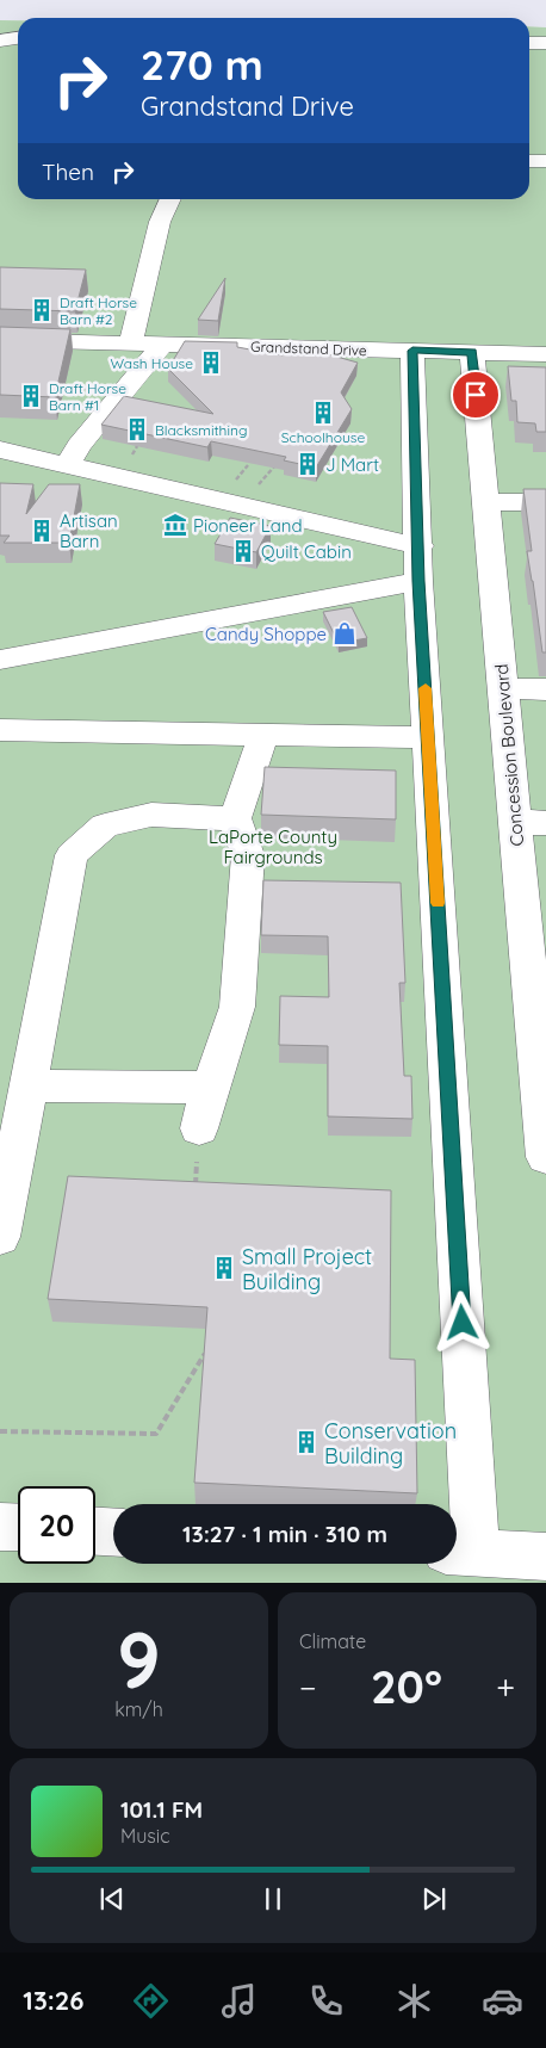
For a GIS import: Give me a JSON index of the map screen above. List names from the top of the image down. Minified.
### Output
{"streets":{"lane":["Grandstand Drive","Concession Boulevard"]},"crossings":[["Grandstand Drive","Concession Boulevard"]],"parks":["LaPorte County Fairgrounds"],"places":{"building":["Draft Horse Barn #2","Wash House","Draft Horse Barn #1","Schoolhouse","Blacksmithing","J Mart","Artisan Barn","Quilt Cabin","Small Project Building","Conservation Building"],"museum":["Pioneer Land"],"shop":["Candy Shoppe"]},"page":{"turn":["270 m","Grandstand Drive"],"then":"Then","limit":"20","trip":"13:27 · 1 min · 310 m","tile":[["9","km/h"],"Climate"],"heat":["−","20°","+"],"song":["101.1 FM","Music"],"tabs":"13:26"}}
